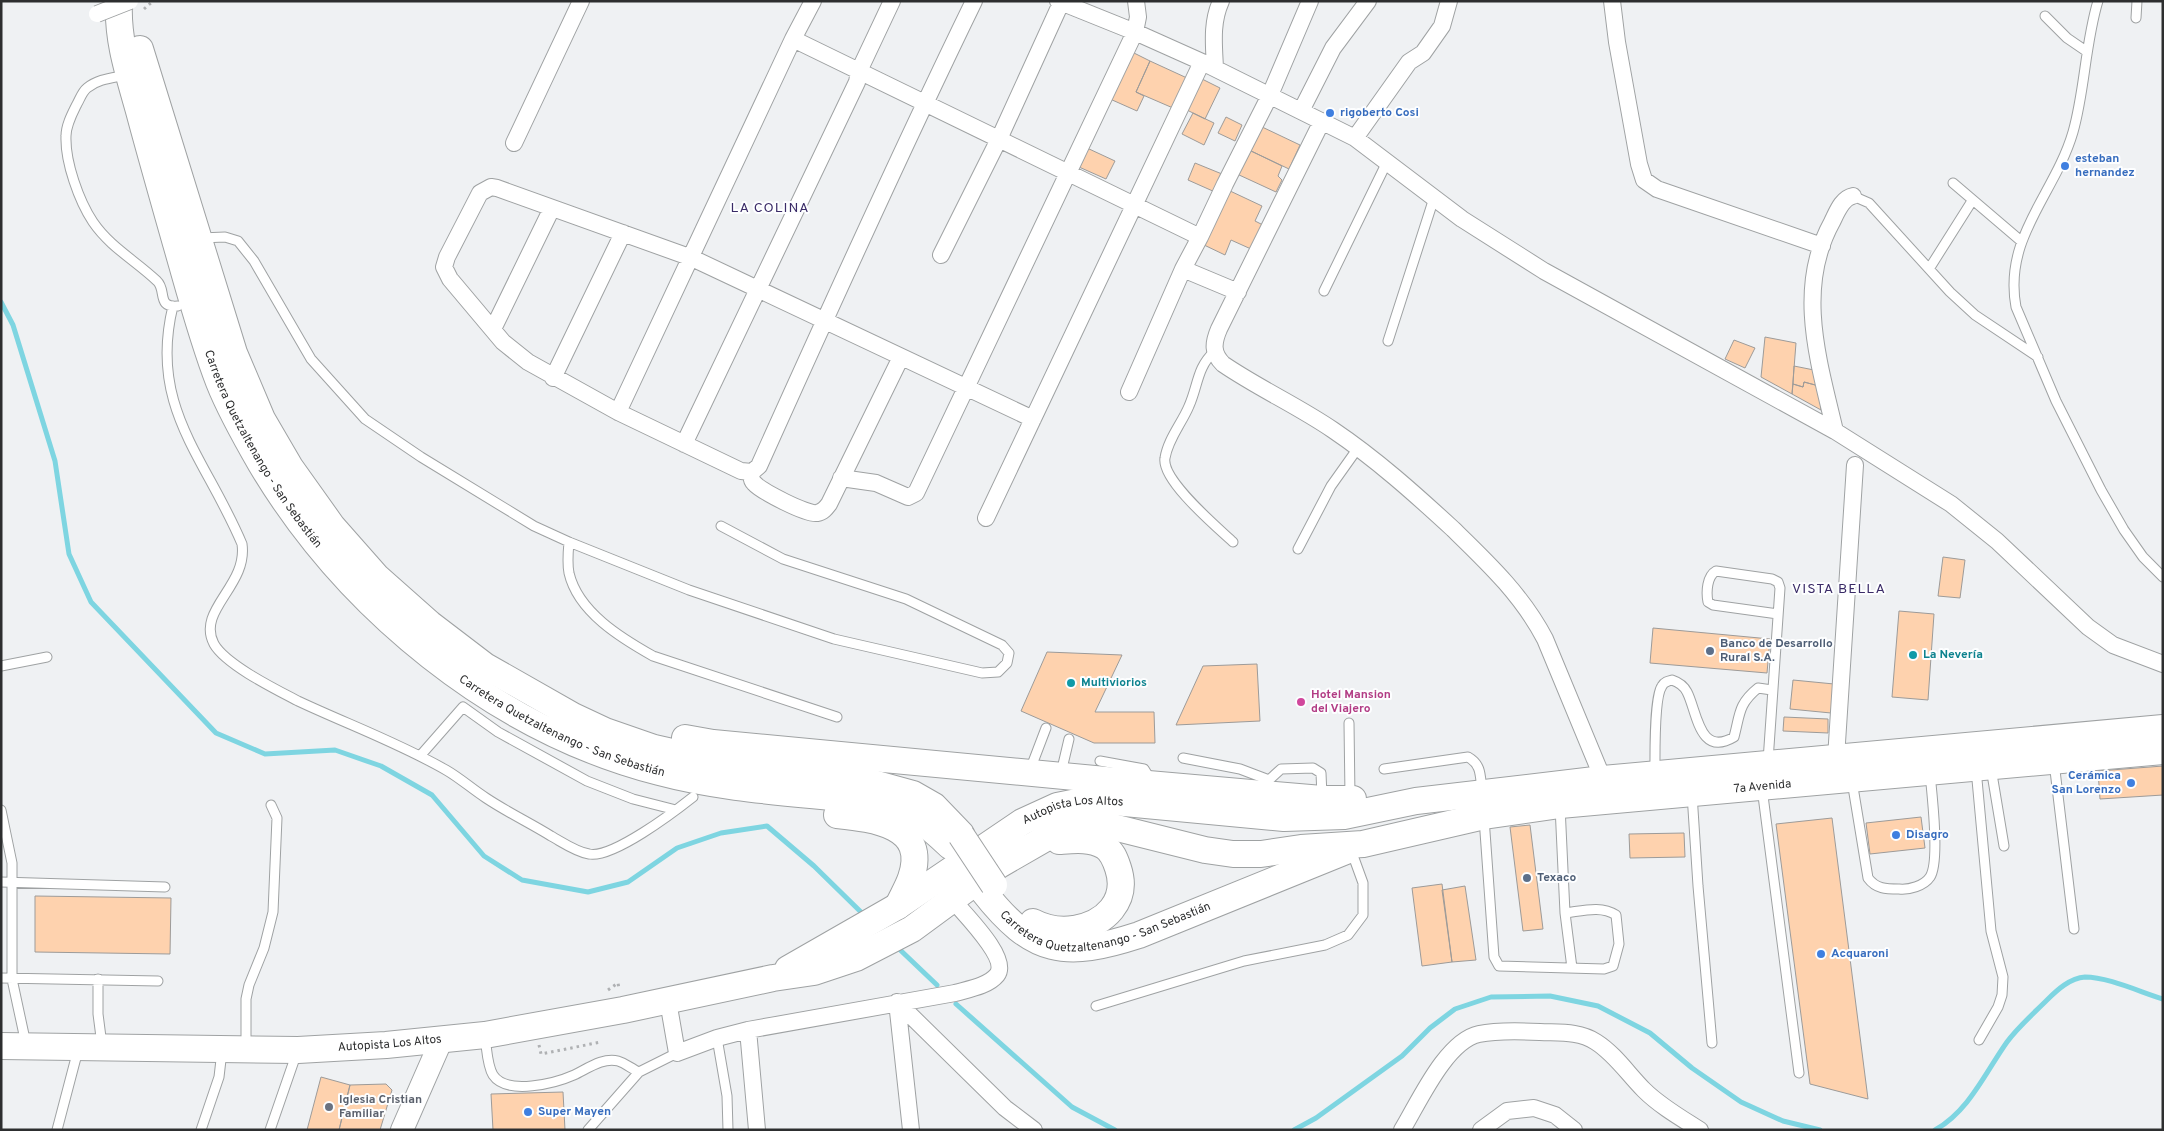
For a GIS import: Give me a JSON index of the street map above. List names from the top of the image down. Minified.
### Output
{"streets":{"main road":["Carretera Quetzaltenango - San Sebastián","7a Avenida","Autopista Los Altos"]},"crossings":[["Carretera Quetzaltenango - San Sebastián","7a Avenida"],["Carretera Quetzaltenango - San Sebastián","Autopista Los Altos"],["7a Avenida","Autopista Los Altos"]],"districts":["LA COLINA","VISTA BELLA"],"places":["rigoberto Cosi","esteban hernandez","Banco de Desarrollo Rural S.A.","La Nevería","Multiviorios","Hotel Mansion del Viajero","Cerámica San Lorenzo","Disagro","Texaco","Acquaroni","Iglesia Cristian Familiar","Super Mayen"]}
